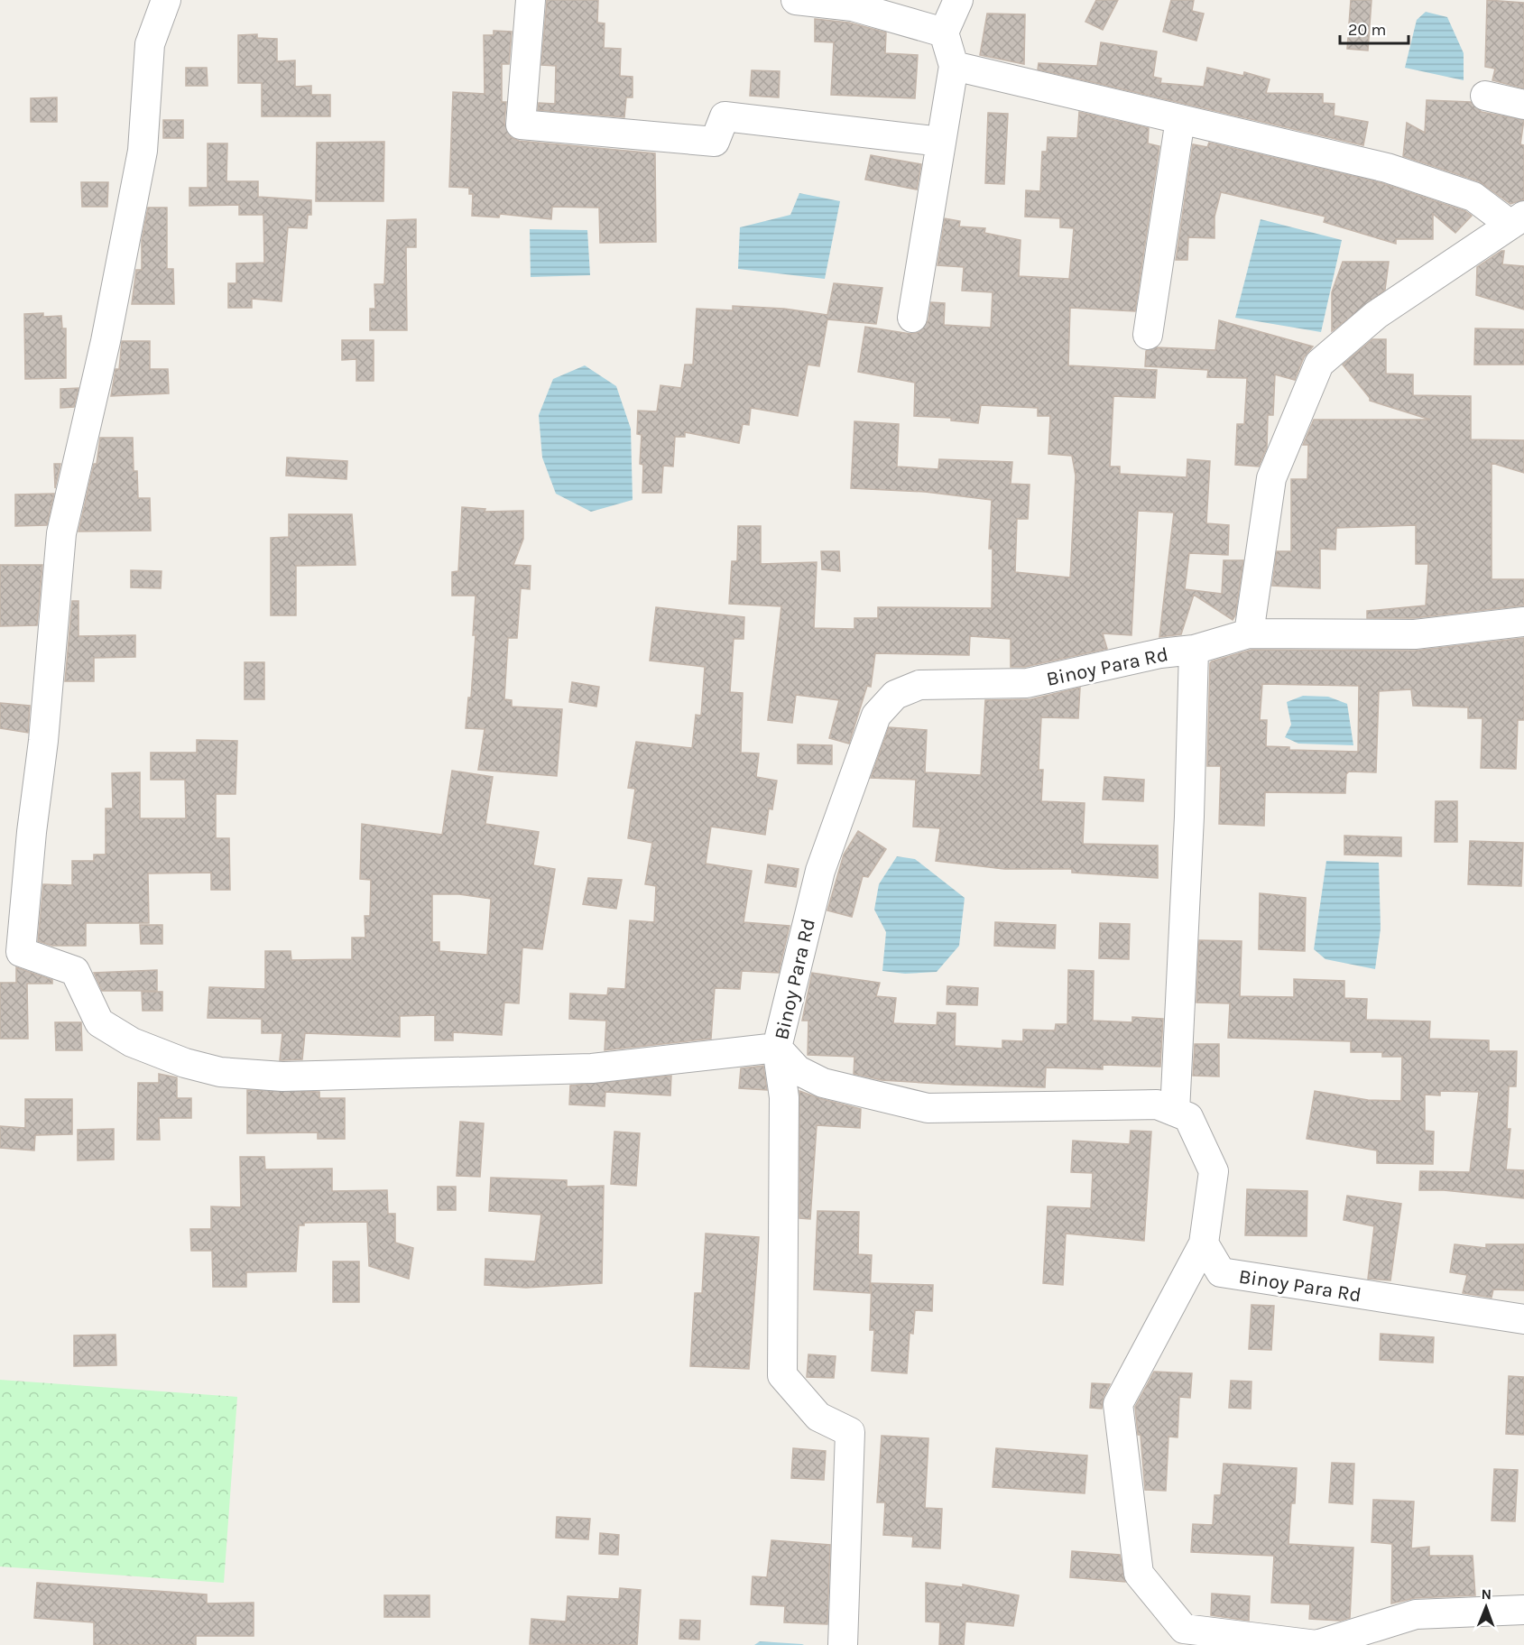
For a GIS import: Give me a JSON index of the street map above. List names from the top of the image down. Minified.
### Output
{"streets":{"street":["Binoy Para Rd"]},"scale_bar":"20 m","north":"top"}
